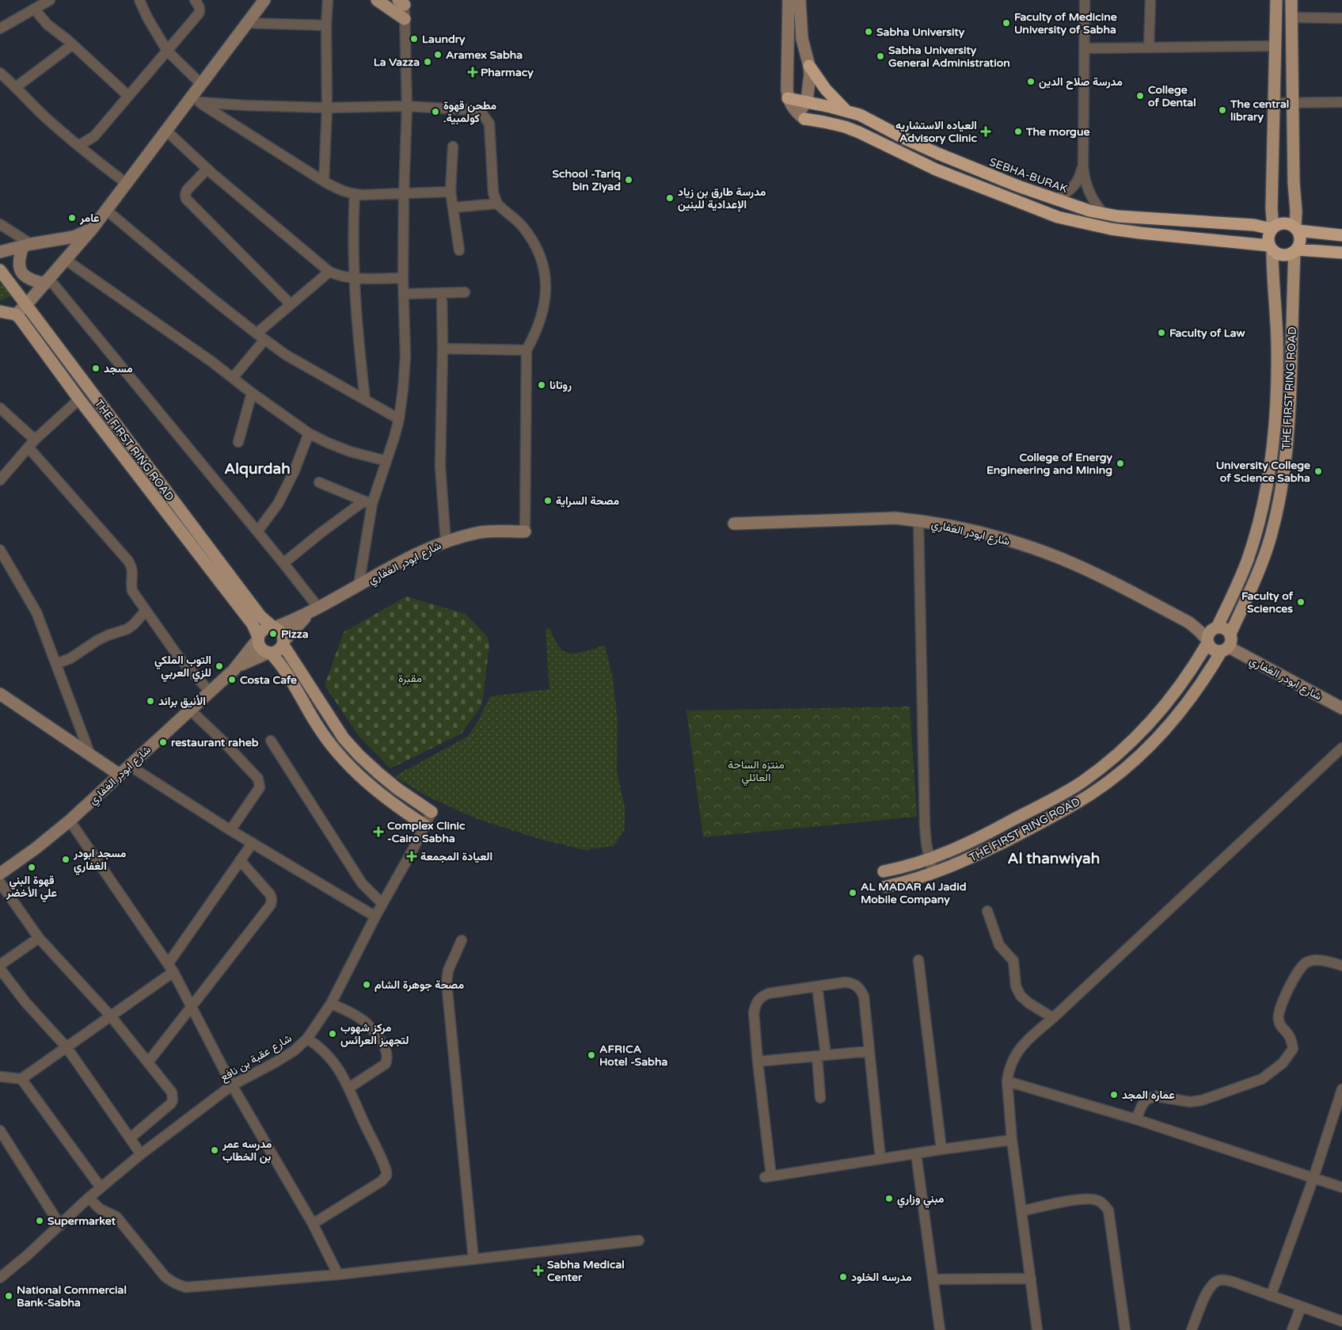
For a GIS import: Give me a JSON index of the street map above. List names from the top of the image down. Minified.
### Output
{"streets":{"highway":["SEBHA-BURAK"],"main road":["THE FIRST RING ROAD"],"street":["شارع ابودر الغفاري","شارع عقبة بن نافع"]},"crossings":[["SEBHA-BURAK","THE FIRST RING ROAD"],["THE FIRST RING ROAD","شارع ابودر الغفاري"]],"districts":["Alqurdah","Al thanwiyah"],"parks":["مقبرة","منتزه الساحة العائلي"],"places":{"other":["Faculty of Medicine University of Sabha","Sabha University","Laundry","Aramex Sabha","Sabha University General Administration","La Vazza","مدرسة صلاح الدين","College of Dental","The central library","مطحن قهوة .كولمبية","The morgue","School -Tariq bin Ziyad","مدرسة طارق بن زياد الإعدادية للبنين","عامر","Faculty of Law","مسجد","روتانا","College of Energy Engineering and Mining","University College of Science Sabha","مصحة السراية","Faculty of Sciences","Pizza","التوب الملكي للزي العربي","Costa Cafe","الأنيق براند","restaurant raheb","مسجد ابودر الغفاري","قهوة البني علي الأخضر","AL MADAR Al Jadid Mobile Company","مصحة جوهرة الشام","مركز شهوب لتجهيز العرائس","AFRICA Hotel -Sabha","عماره المجد","مدرسه عمر بن الخطاب","مبني وزاري","Supermarket","مدرسه الخلود","National Commercial Bank-Sabha"],"health":["Pharmacy","العياده الاستشاريه Advisory Clinic","Complex Clinic -Cairo Sabha","العيادة المجمعة","Sabha Medical Center"]}}
